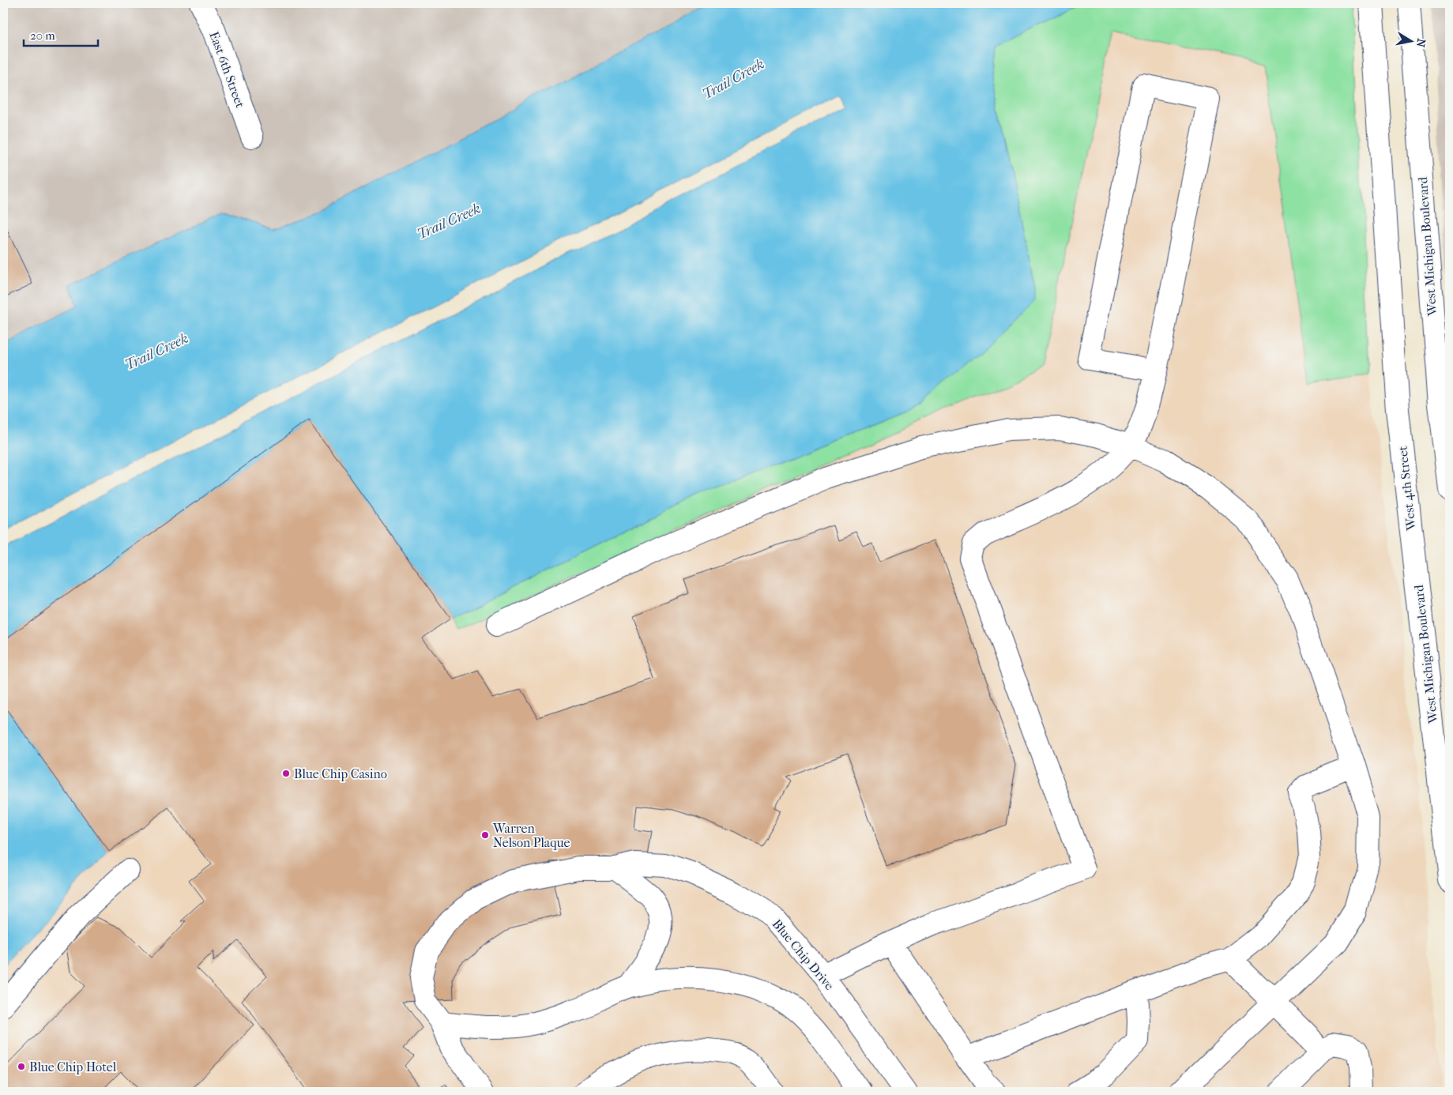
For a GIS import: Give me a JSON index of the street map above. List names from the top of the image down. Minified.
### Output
{"streets":{"main road":["East 6th Street","West Michigan Boulevard","West 4th Street","Blue Chip Drive"]},"crossings":[["West Michigan Boulevard","West 4th Street"]],"water":["Trail Creek"],"places":["Blue Chip Casino","Warren Nelson Plaque","Blue Chip Hotel"],"scale_bar":"20 m","north":"right"}
